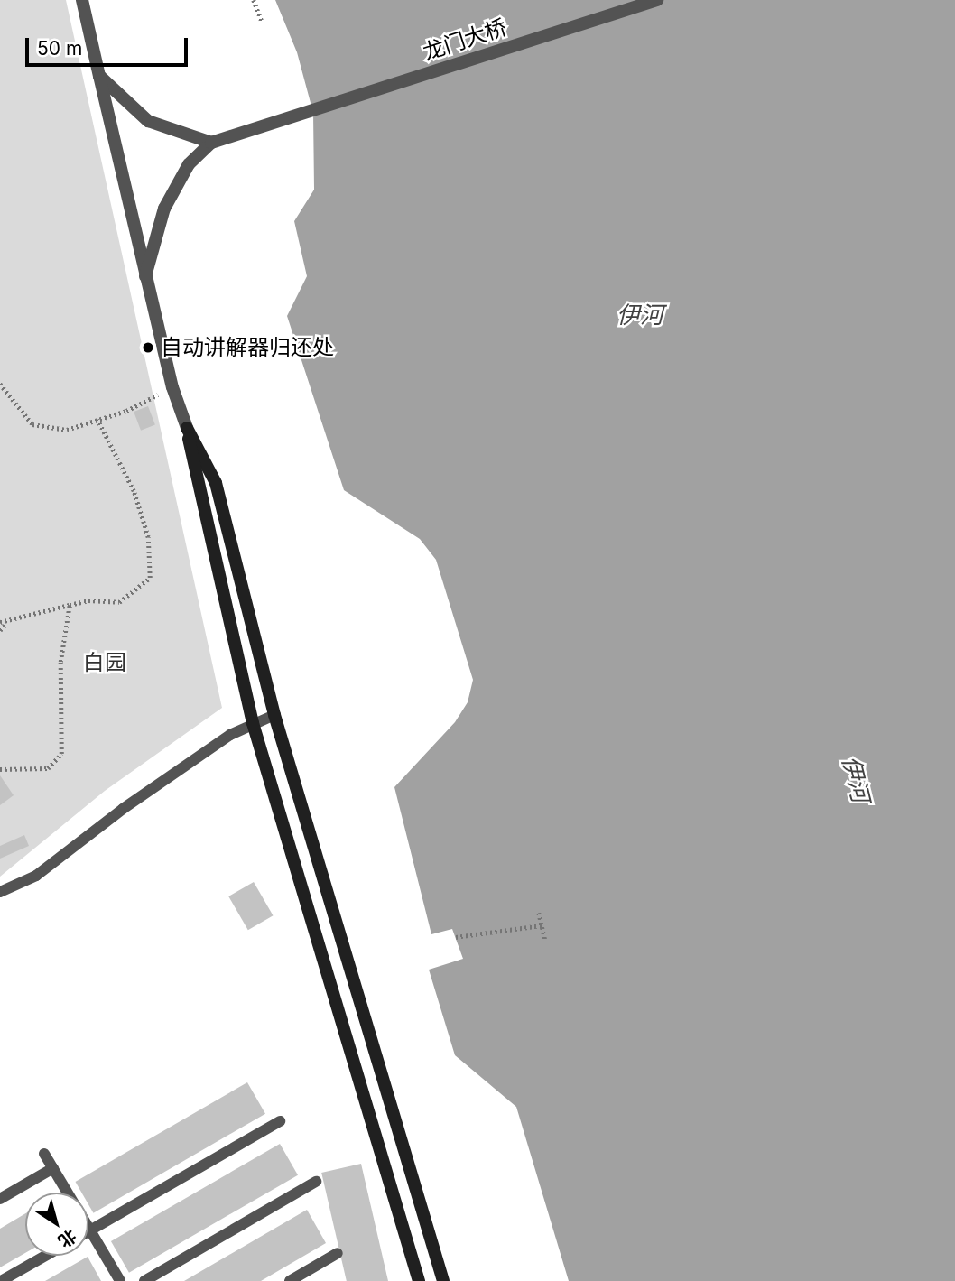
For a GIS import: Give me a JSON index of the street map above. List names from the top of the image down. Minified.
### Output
{"streets":{"street":["龙门大桥"]},"water":["伊河"],"parks":["白园"],"places":["自动讲解器归还处"],"scale_bar":"50 m","north":"bottom right"}
